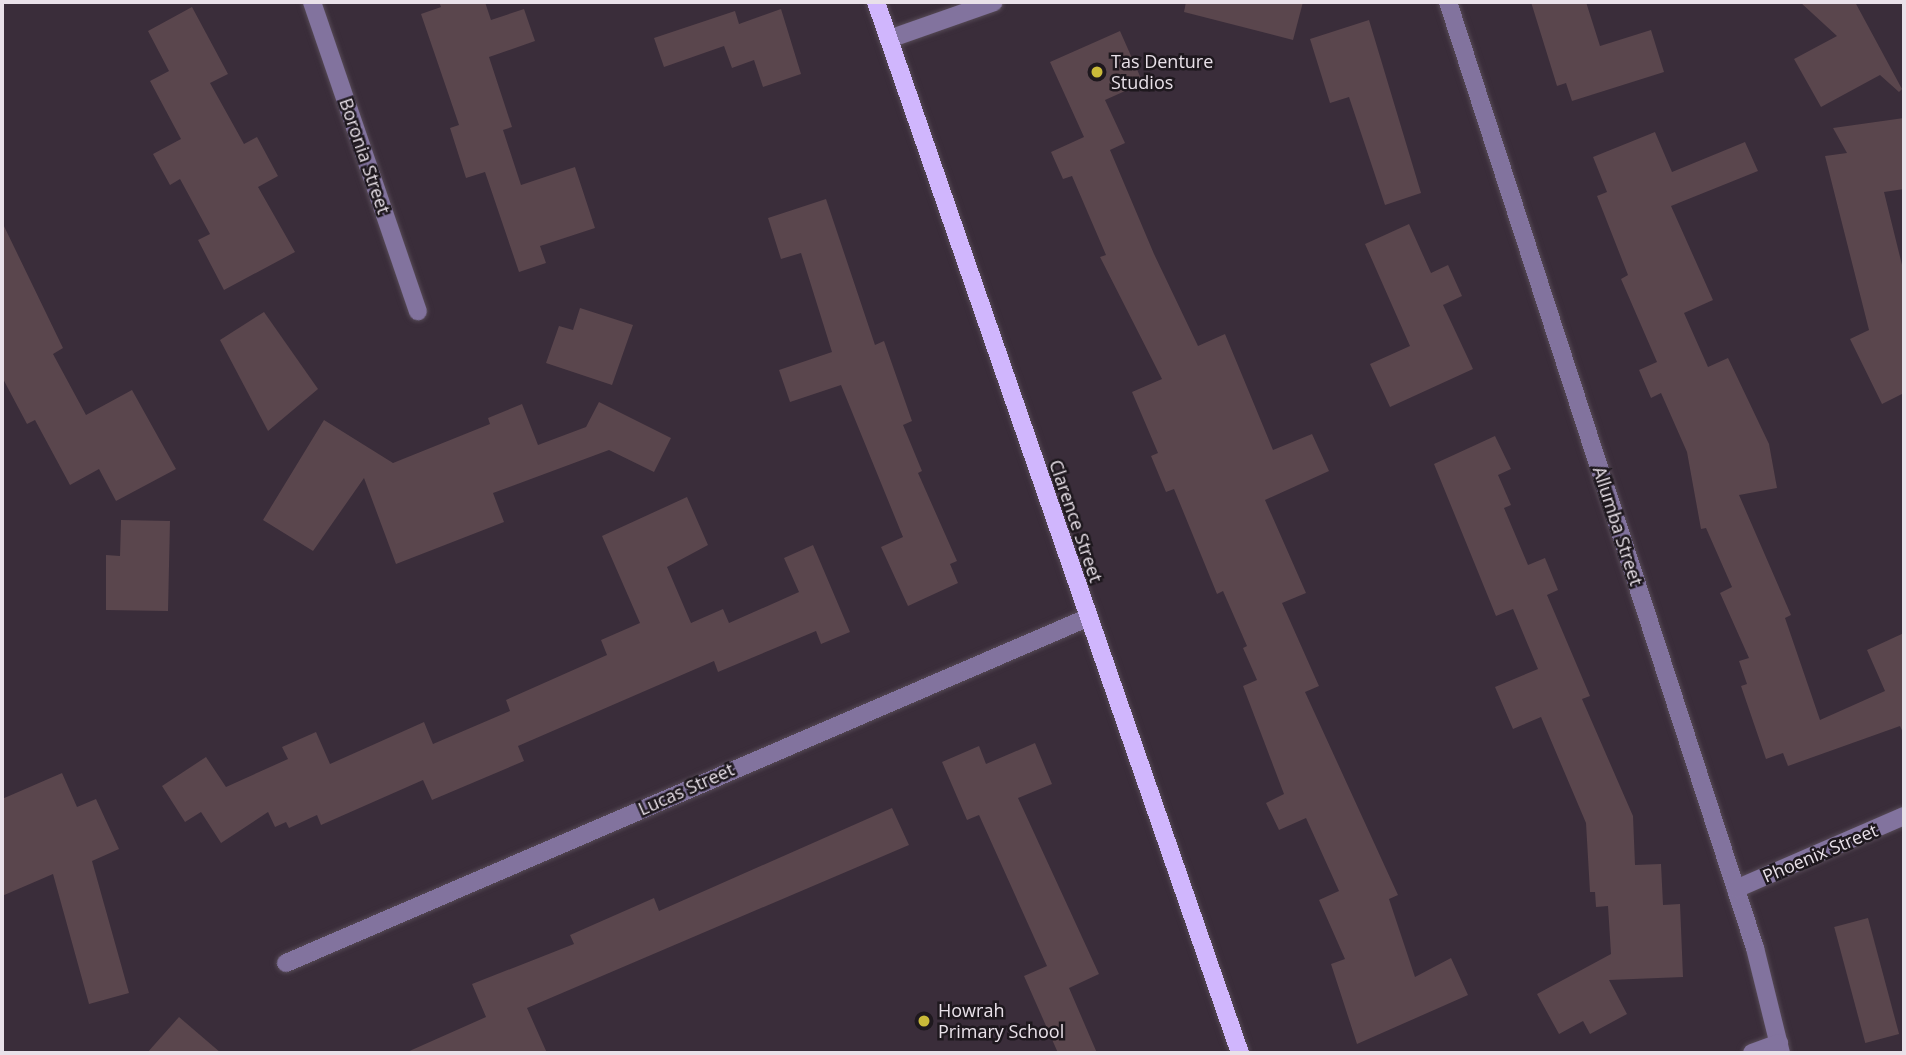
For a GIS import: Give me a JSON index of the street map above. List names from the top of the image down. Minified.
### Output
{"streets":{"main road":["Clarence Street"],"street":["Boronia Street","Allumba Street","Lucas Street","Phoenix Street"]},"crossings":[["Clarence Street","Lucas Street"],["Allumba Street","Phoenix Street"]],"places":["Tas Denture Studios","Howrah Primary School"]}
